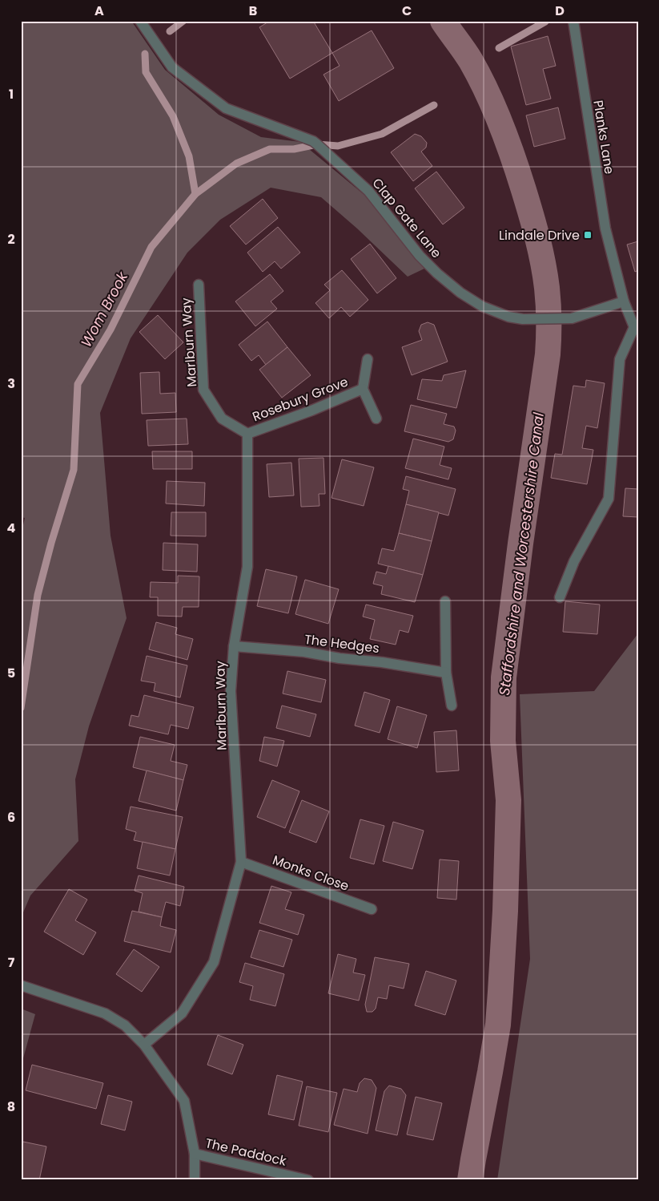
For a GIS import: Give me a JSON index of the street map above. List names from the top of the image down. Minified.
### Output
{"streets":{"street":["Planks Lane","Clap Gate Lane","Marlburn Way","Rosebury Grove","The Hedges","Monks Close","The Paddock"]},"crossings":[["Planks Lane","Clap Gate Lane"],["Marlburn Way","Rosebury Grove"],["Marlburn Way","The Hedges"],["Marlburn Way","Monks Close"]],"water":["Wom Brook","Staffordshire and Worcestershire Canal"],"places":{"transit":["Lindale Drive"]},"grid":{"columns":["A","B","C","D"],"rows":["1","2","3","4","5","6","7","8"]}}
